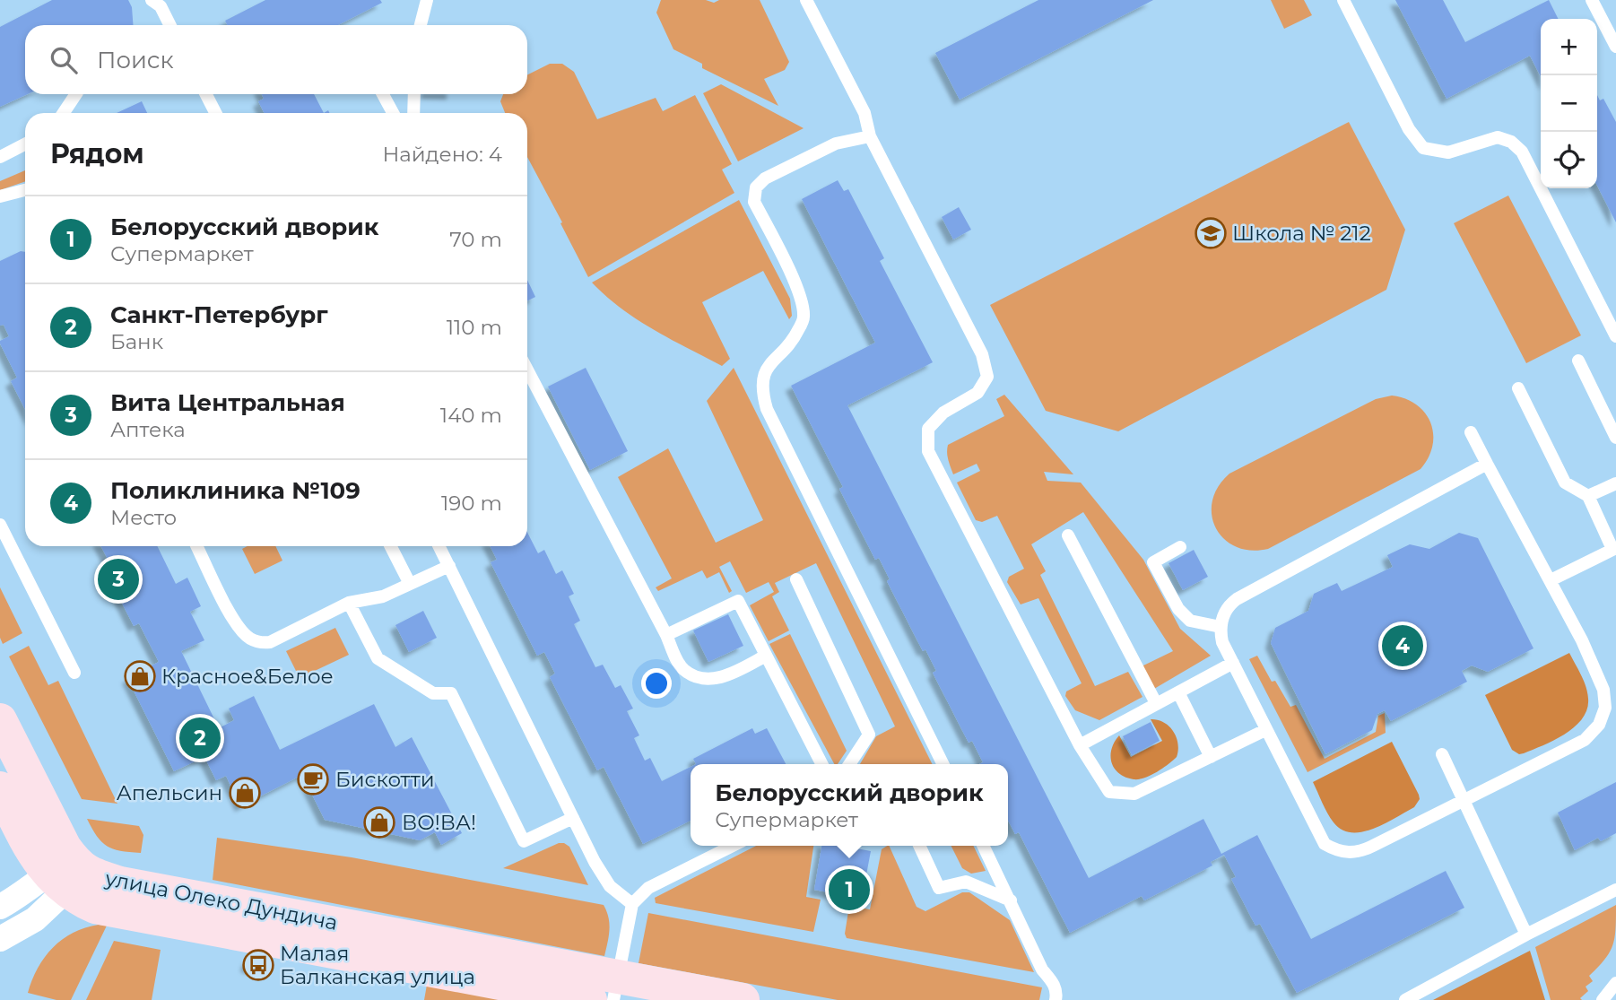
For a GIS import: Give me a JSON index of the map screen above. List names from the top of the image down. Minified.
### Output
{"streets":{"street":["улица Олеко Дундича"]},"places":{"school or university":["Школа № 212"],"shop":["Красное&Белое","Апельсин","ВО!ВА!"],"cafe":["Бискотти"],"bus stop":["Малая Балканская улица"]},"page":{"map_buttons":["+","−"],"search":"Поиск","heading":["Рядом","Найдено: 4"],"list":[{"mark":"1","name":"Белорусский дворик","note":"Супермаркет","value":"70 m"},{"mark":"2","name":"Санкт-Петербург","note":"Банк","value":"110 m"},{"mark":"3","name":"Вита Центральная","note":"Аптека","value":"140 m"},{"mark":"4","name":"Поликлиника №109","note":"Место","value":"190 m"}],"pins":["3","4","2","1"],"popup":["Белорусский дворик","Супермаркет"]}}
